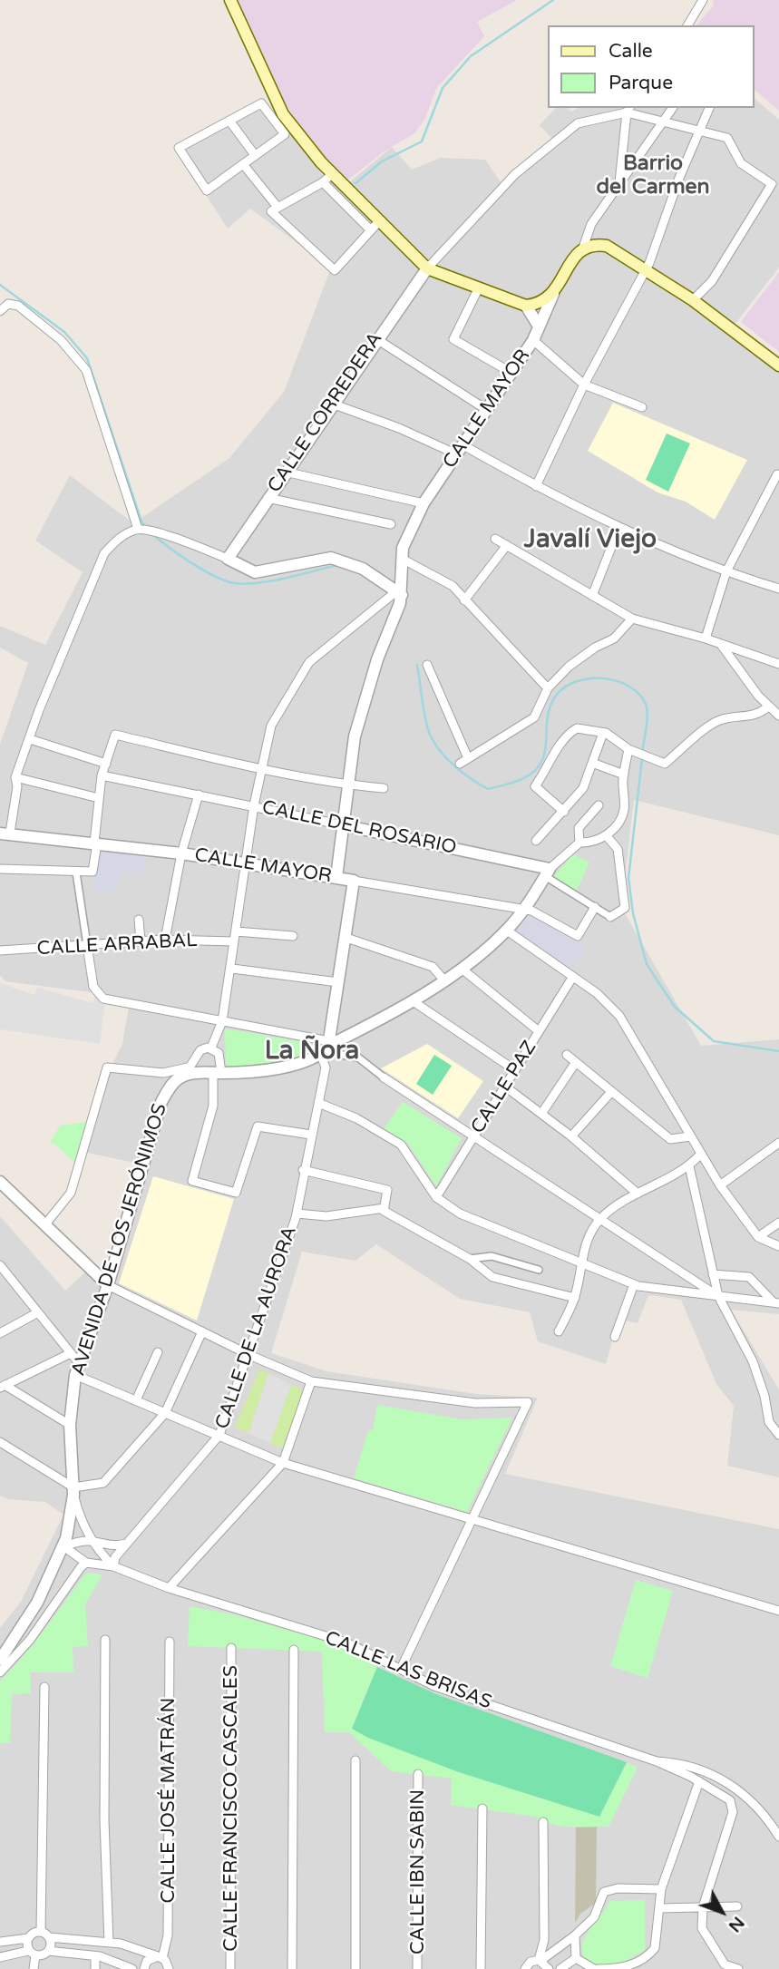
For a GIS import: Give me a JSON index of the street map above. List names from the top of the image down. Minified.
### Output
{"streets":{"main road":["CALLE MAYOR"],"street":["CALLE CORREDERA","CALLE DEL ROSARIO","CALLE ARRABAL","CALLE PAZ","AVENIDA DE LOS JERÓNIMOS","CALLE DE LA AURORA","CALLE LAS BRISAS","CALLE JOSÉ MATRÁN","CALLE FRANCISCO CASCALES","CALLE IBN SABIN"]},"crossings":[["CALLE MAYOR","CALLE DEL ROSARIO"],["CALLE MAYOR","AVENIDA DE LOS JERÓNIMOS"],["CALLE DEL ROSARIO","AVENIDA DE LOS JERÓNIMOS"],["AVENIDA DE LOS JERÓNIMOS","CALLE DE LA AURORA"],["CALLE DE LA AURORA","CALLE LAS BRISAS"]],"districts":["Barrio del Carmen","Javalí Viejo","La Ñora"],"legend":["Calle","Parque"],"north":"bottom right"}
